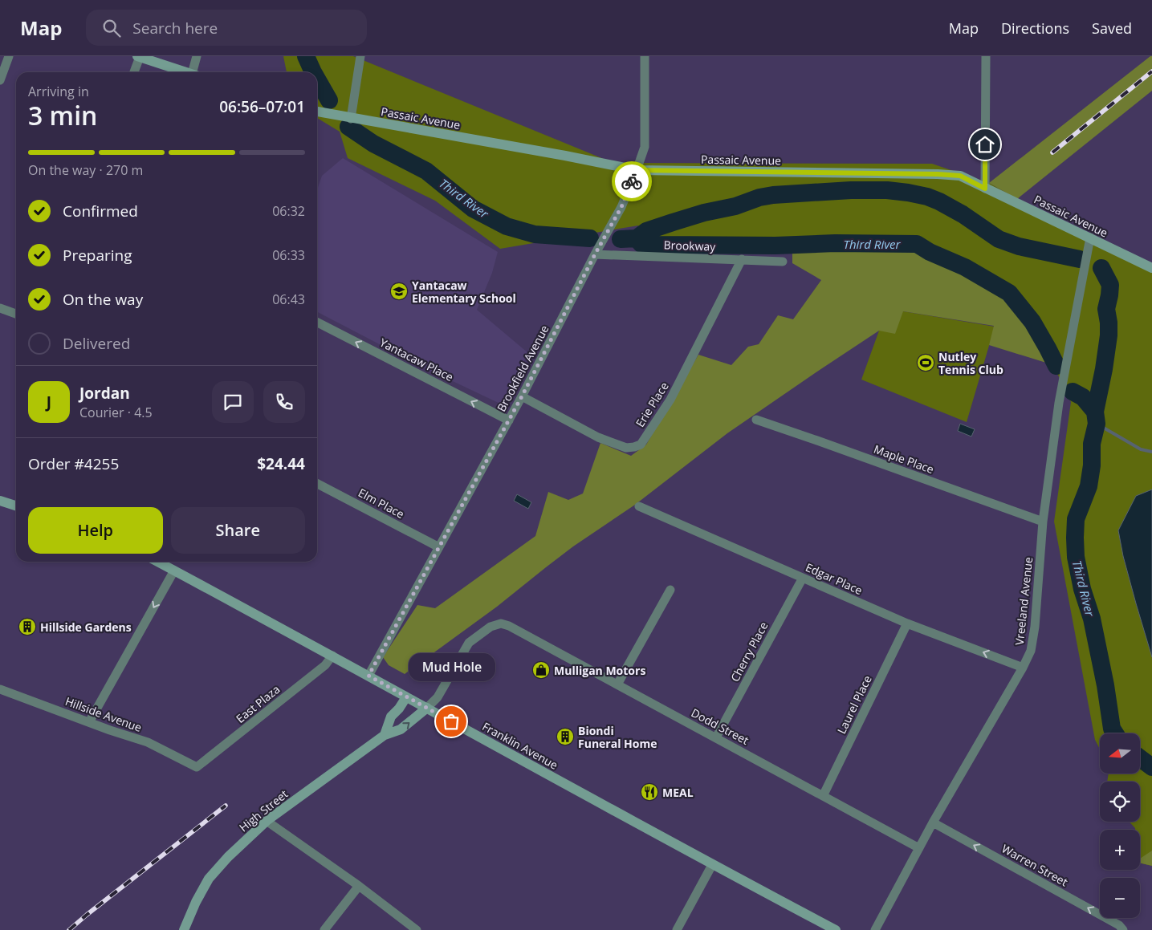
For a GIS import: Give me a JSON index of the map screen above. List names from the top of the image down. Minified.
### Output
{"streets":{"street":["Passaic Avenue","Brookway","Yantacaw Place","Brookfield Avenue","Erie Place","Maple Place","Elm Place","Edgar Place","Vreeland Avenue","Cherry Place","East Plaza","Laurel Place","Hillside Avenue","Dodd Street","Franklin Avenue","High Street","Warren Street"]},"crossings":[["Passaic Avenue","Brookfield Avenue"],["Passaic Avenue","Vreeland Avenue"],["Brookway","Brookfield Avenue"],["Brookway","Erie Place"],["Yantacaw Place","Brookfield Avenue"],["Brookfield Avenue","Erie Place"],["Brookfield Avenue","Elm Place"],["Brookfield Avenue","Franklin Avenue"],["Maple Place","Vreeland Avenue"],["Edgar Place","Vreeland Avenue"],["Edgar Place","Cherry Place"],["Edgar Place","Laurel Place"],["Vreeland Avenue","Dodd Street"],["Vreeland Avenue","Warren Street"],["Cherry Place","Dodd Street"],["East Plaza","Hillside Avenue"],["East Plaza","Franklin Avenue"],["Laurel Place","Dodd Street"],["Dodd Street","Franklin Avenue"],["Dodd Street","High Street"],["Franklin Avenue","High Street"]],"one_way":["Yantacaw Place","Warren Street"],"water":["Third River"],"places":{"school or university":["Yantacaw Elementary School"],"sports":["Nutley Tennis Club"],"building":["Hillside Gardens","Biondi Funeral Home"],"shop":["Mulligan Motors"],"other":["Mud Hole"],"restaurant":["MEAL"]},"north":"left","page":{"header":"Map","search":"Search here","nav":["Map","Directions","Saved"],"heading":["3 min","Arriving in","06:56–07:01"],"panel":["Jordan","Courier · 4.5","Order #4255","$24.44"],"bar":"On the way · 270 m","list":[["Confirmed","06:32"],["Preparing","06:33"],["On the way","06:43"],"Delivered"],"round":"J","buttons":["Help","Share"],"bubble":"Mud Hole","map_buttons":["+","−"]}}
